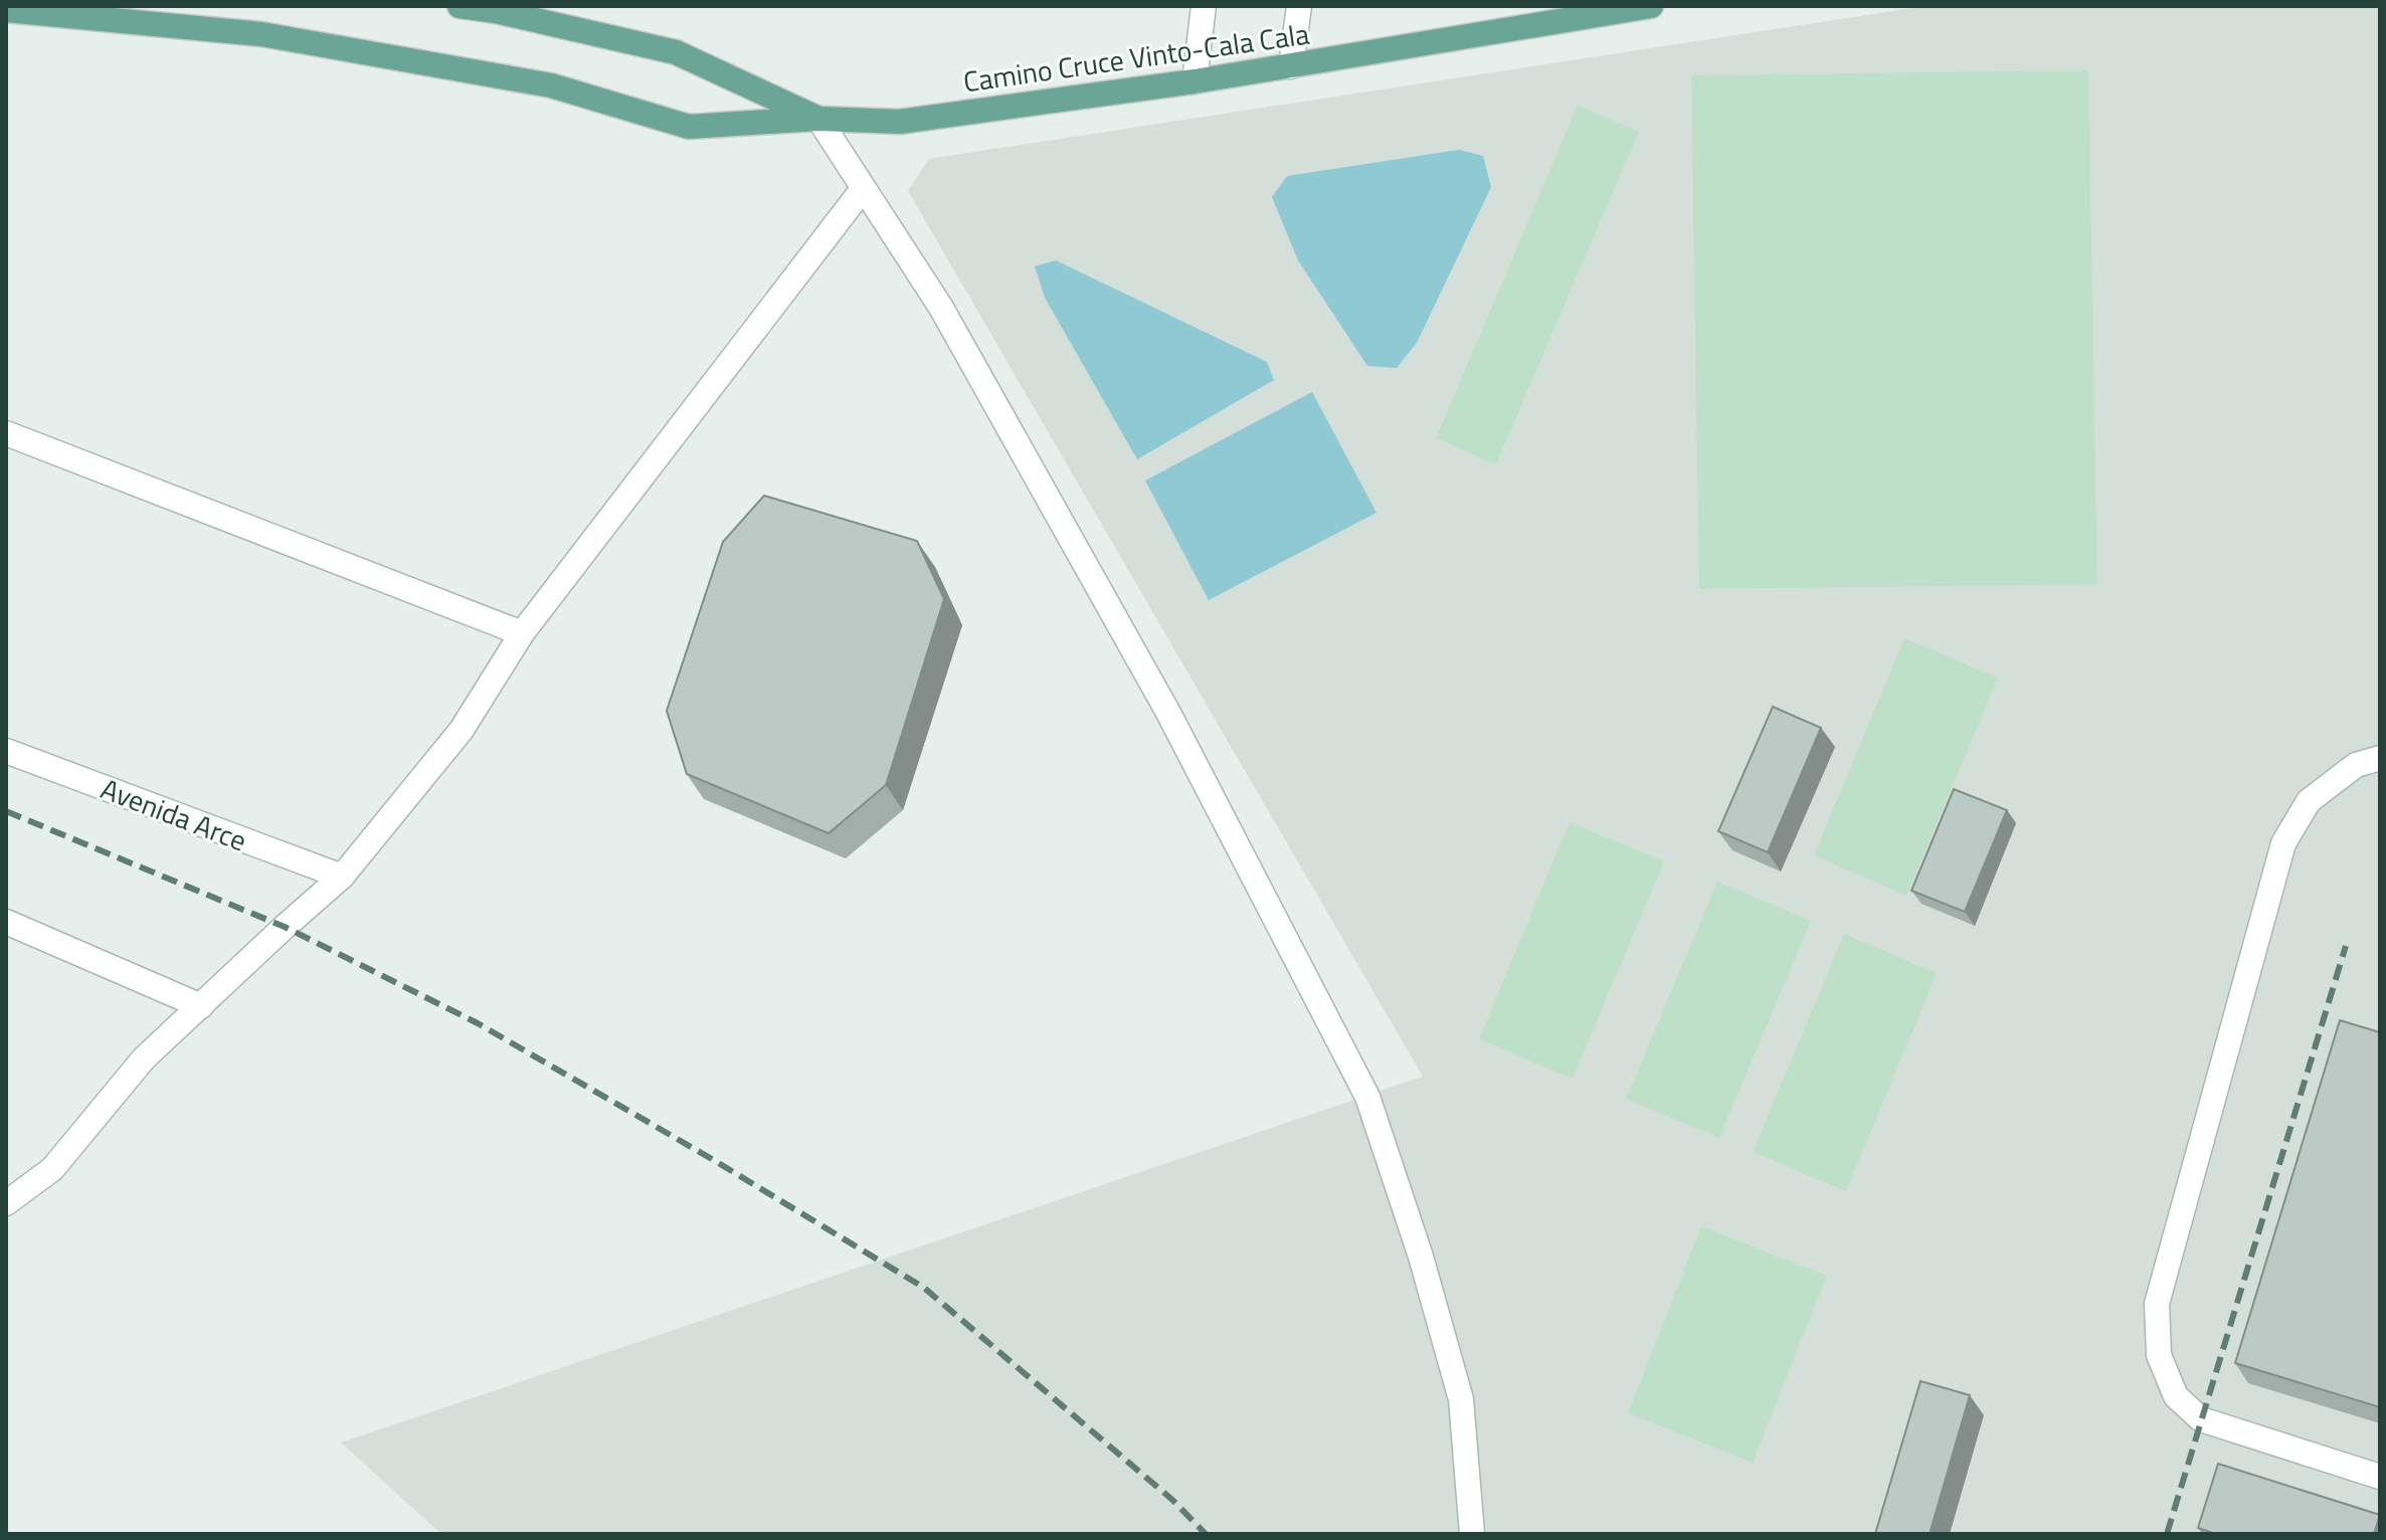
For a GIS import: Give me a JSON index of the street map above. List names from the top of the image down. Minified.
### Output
{"streets":{"main road":["Camino Cruce Vinto-Cala Cala"],"street":["Avenida Arce"]}}
